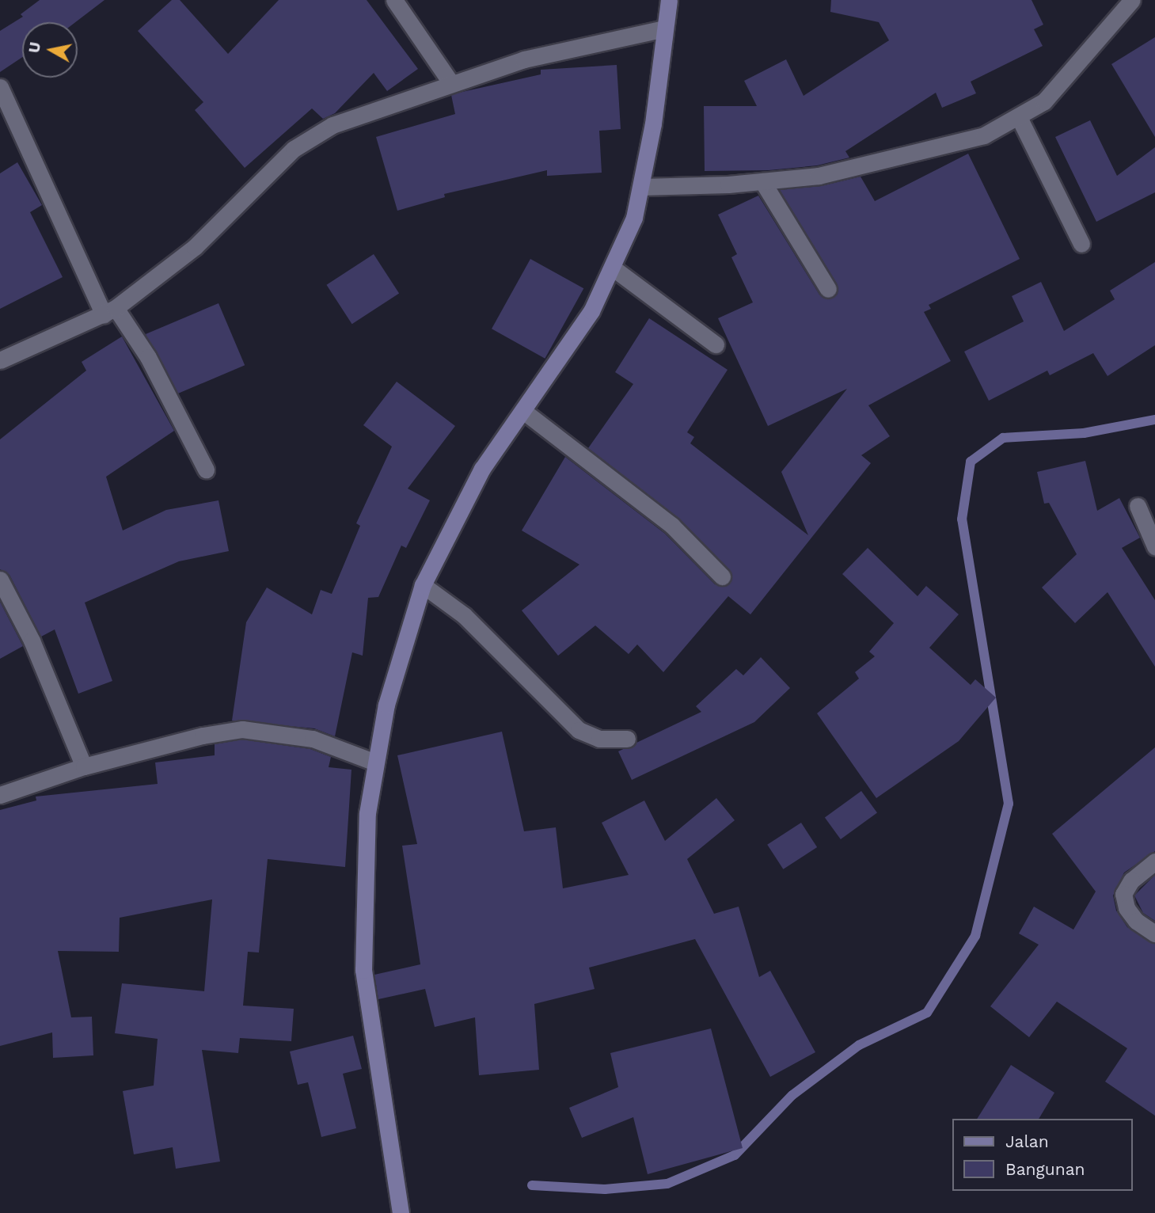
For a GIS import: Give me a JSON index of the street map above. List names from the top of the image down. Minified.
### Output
{"legend":["Jalan","Bangunan"],"north":"left"}
